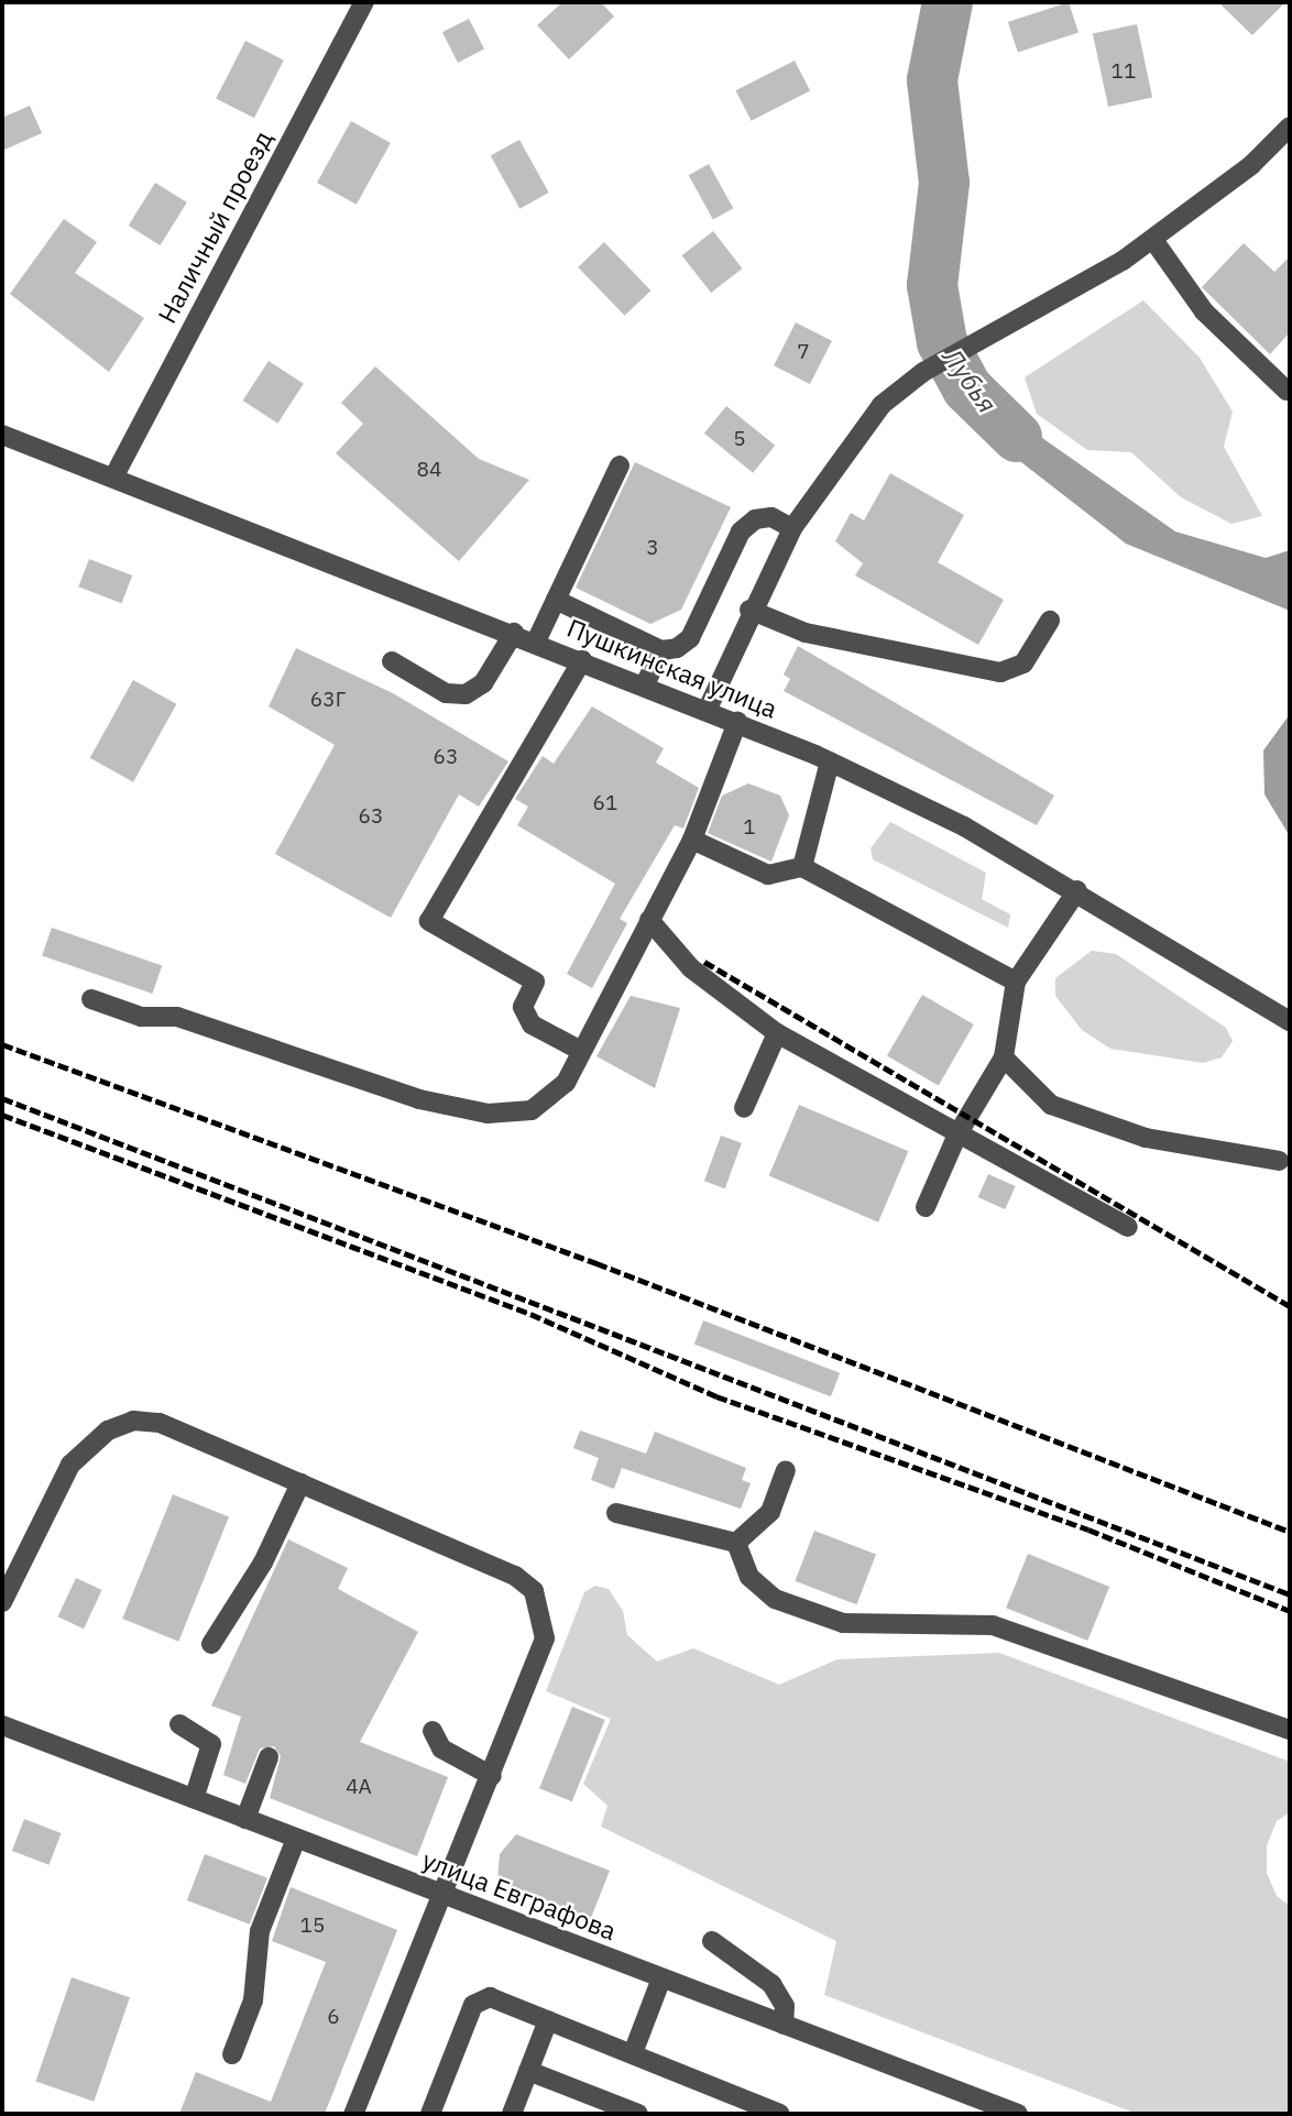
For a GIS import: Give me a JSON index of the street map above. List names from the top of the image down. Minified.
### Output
{"streets":{"street":["Наличный проезд","Пушкинская улица","улица Евграфова"]},"crossings":[["Наличный проезд","Пушкинская улица"]],"water":["Лубья"],"house_numbers":["11","7","5","84","3","63Г","63","61","63","1","4А","15","6"]}
